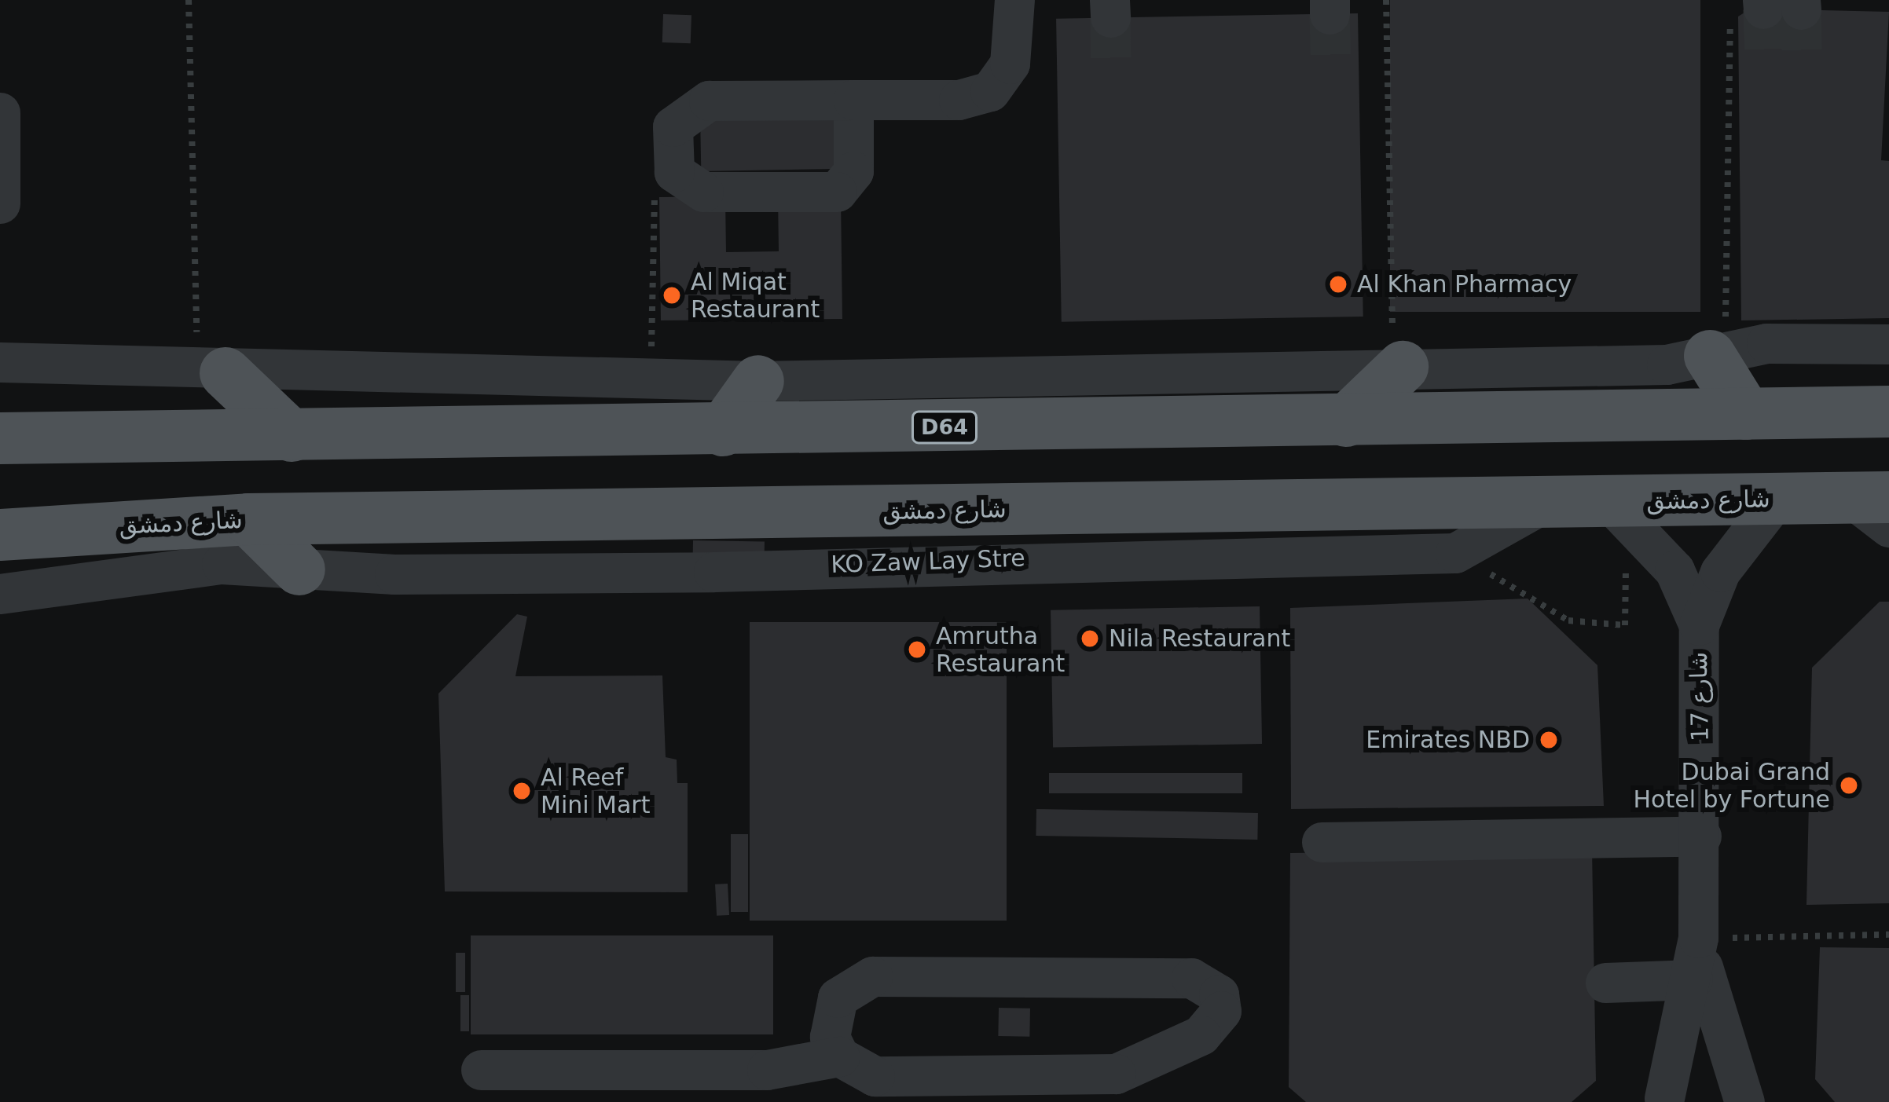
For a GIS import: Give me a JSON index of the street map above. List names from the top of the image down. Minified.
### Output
{"streets":{"main road":["D64","شارع دمشق"],"street":["KO Zaw Lay Stre","شارع 17"]},"crossings":[["شارع دمشق","KO Zaw Lay Stre"],["شارع دمشق","شارع 17"]],"places":["Al Khan Pharmacy","Al Miqat Restaurant","Nila Restaurant","Amrutha Restaurant","Emirates NBD","Dubai Grand Hotel by Fortune","Al Reef Mini Mart"]}
